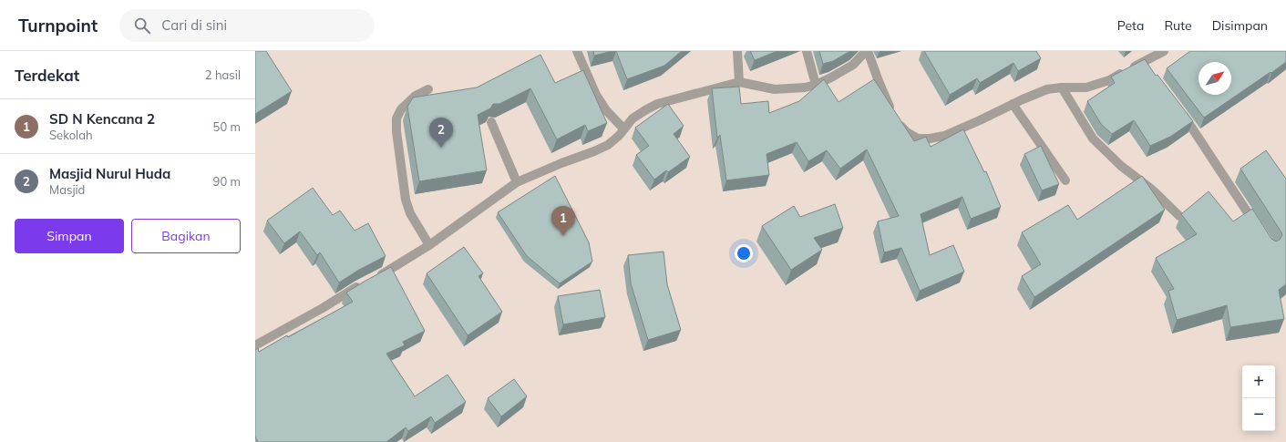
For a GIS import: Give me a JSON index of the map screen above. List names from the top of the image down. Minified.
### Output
{"north":"top right","page":{"header":"Turnpoint","search":"Cari di sini","nav":["Peta","Rute","Disimpan"],"heading":["Terdekat","2 hasil"],"list":[{"mark":"1","name":"SD N Kencana 2","note":"Sekolah","value":"50 m"},{"mark":"2","name":"Masjid Nurul Huda","note":"Masjid","value":"90 m"}],"pins":["2","1"],"buttons":["Simpan","Bagikan"],"map_buttons":["+","−"]}}
